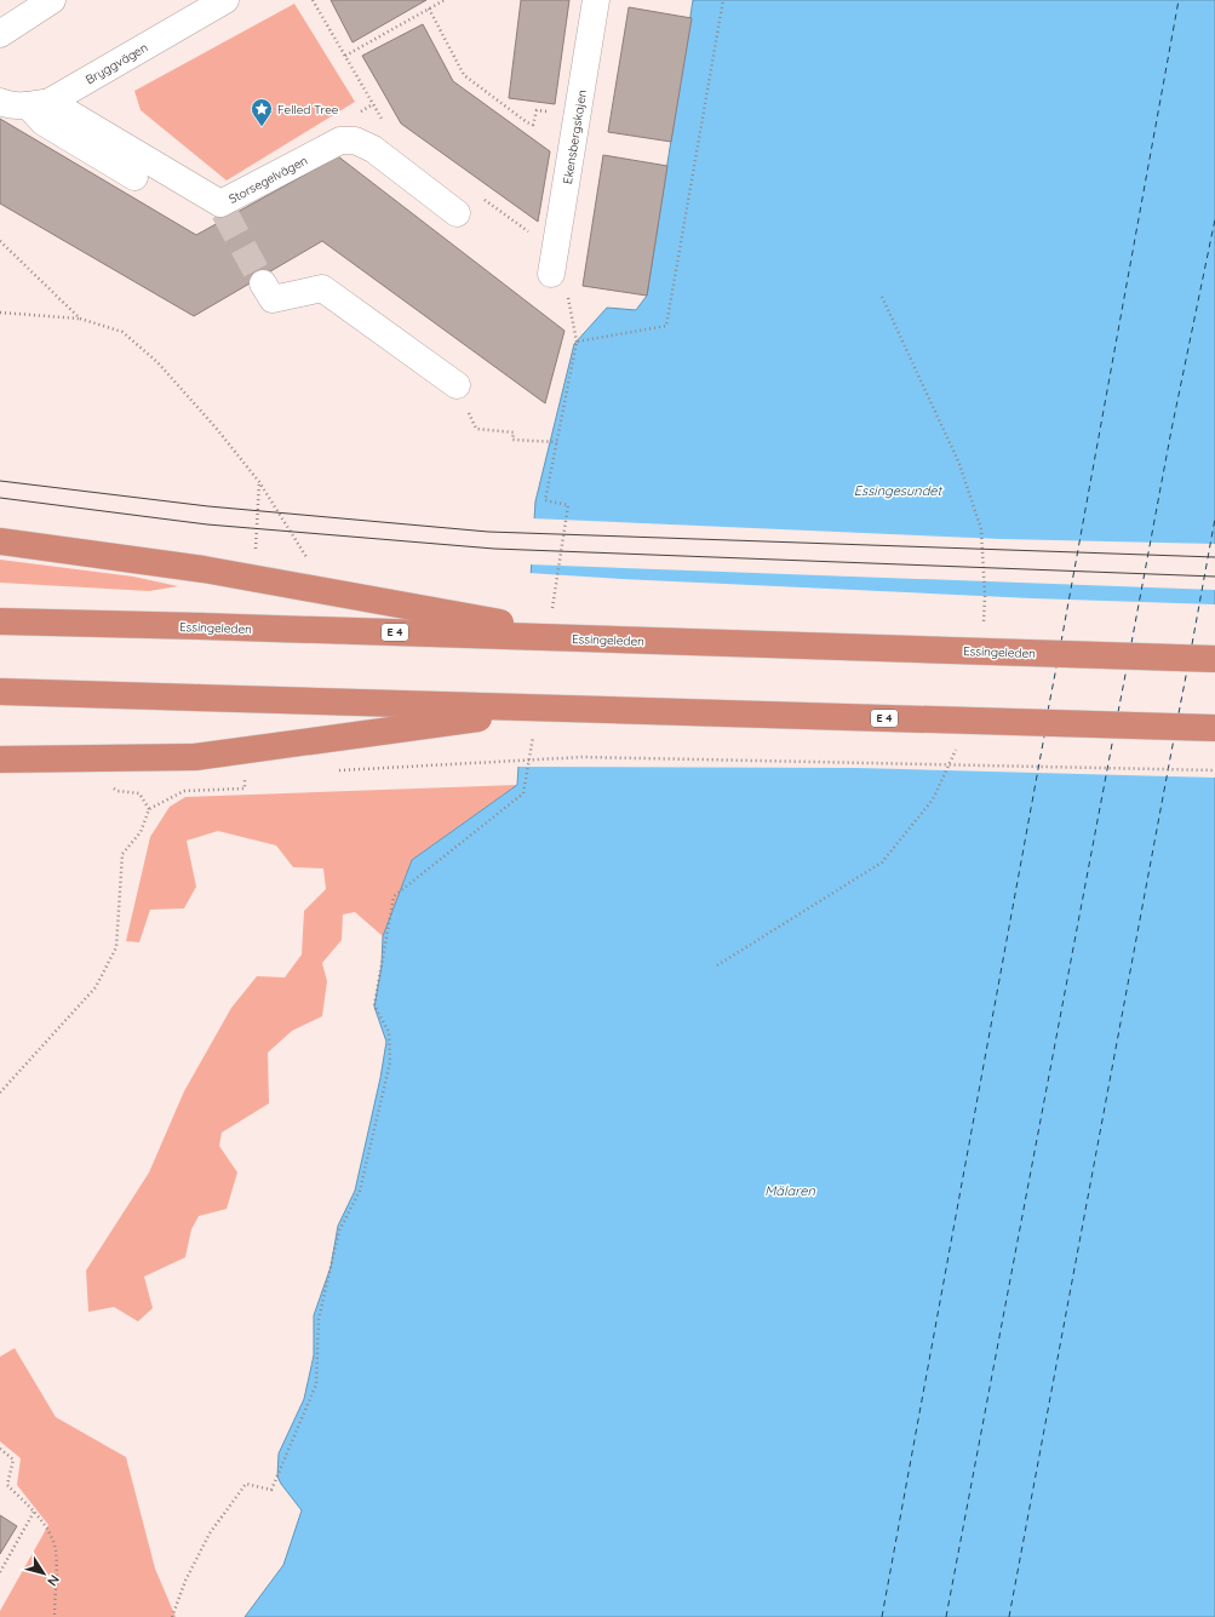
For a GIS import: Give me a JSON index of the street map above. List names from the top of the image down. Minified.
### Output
{"streets":{"highway":["Essingeleden","E 4"],"street":["Bryggvägen","Ekensbergskajen","Storsegelvägen"]},"crossings":[["Bryggvägen","Storsegelvägen"]],"water":["Essingesundet","Mälaren"],"places":{"place":["Felled Tree"]},"north":"bottom right"}
